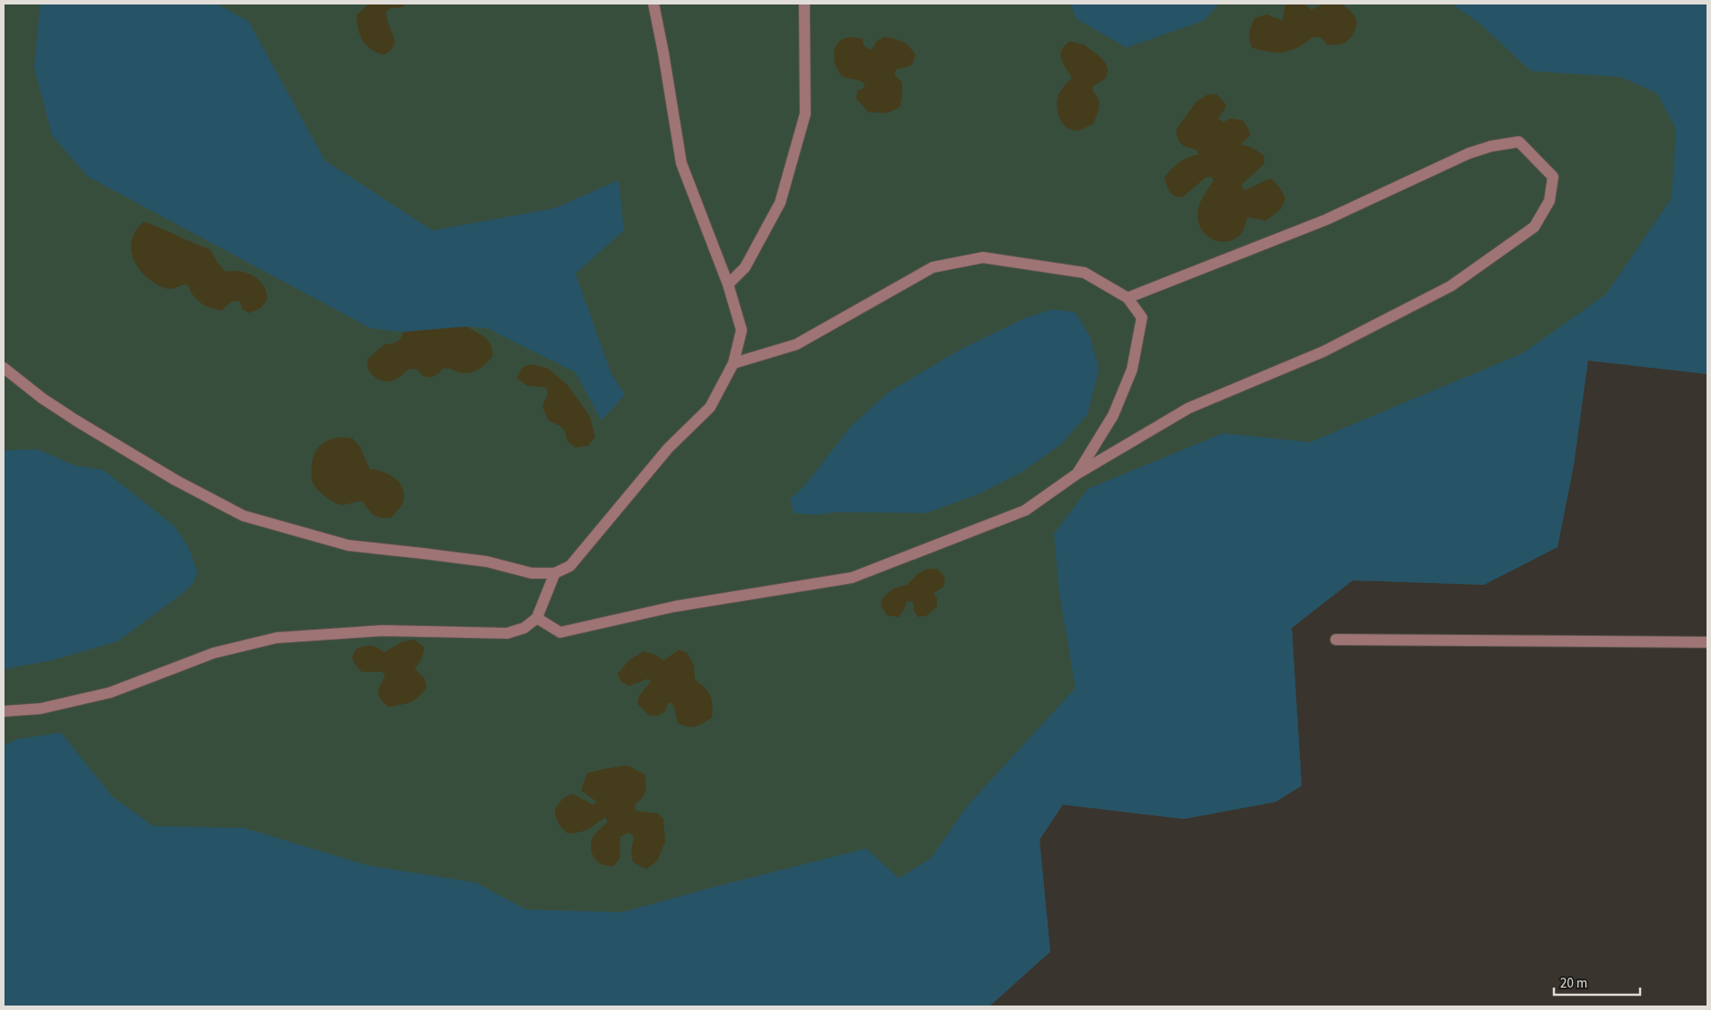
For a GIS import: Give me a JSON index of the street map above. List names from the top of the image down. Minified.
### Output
{"scale_bar":"20 m"}
